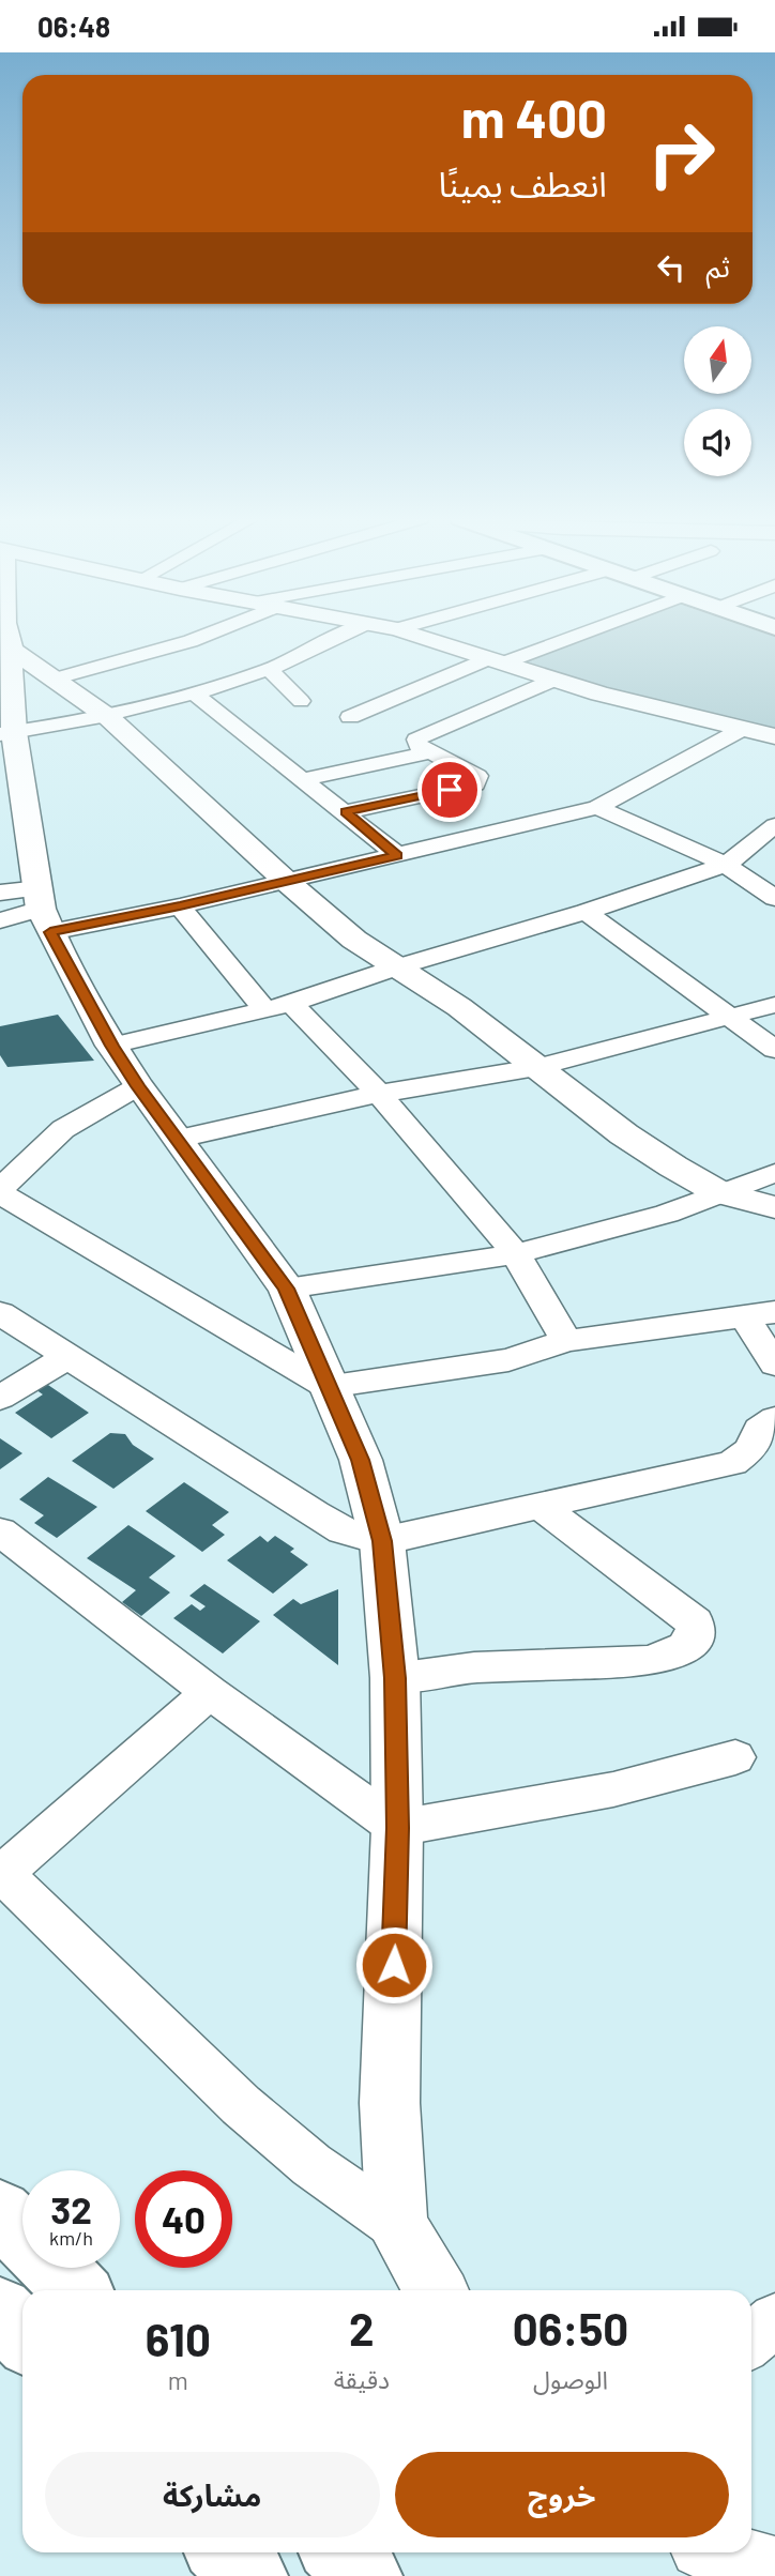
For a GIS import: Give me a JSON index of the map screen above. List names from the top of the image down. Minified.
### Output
{"north":"top","page":{"status":"06:48","turn":["400 m","انعطف يمينًا"],"then":"ثم","speed":"32 km/h","limit":"40","eta":["06:50","الوصول","2","دقيقة","610","m"],"buttons":["خروج","مشاركة"]}}
